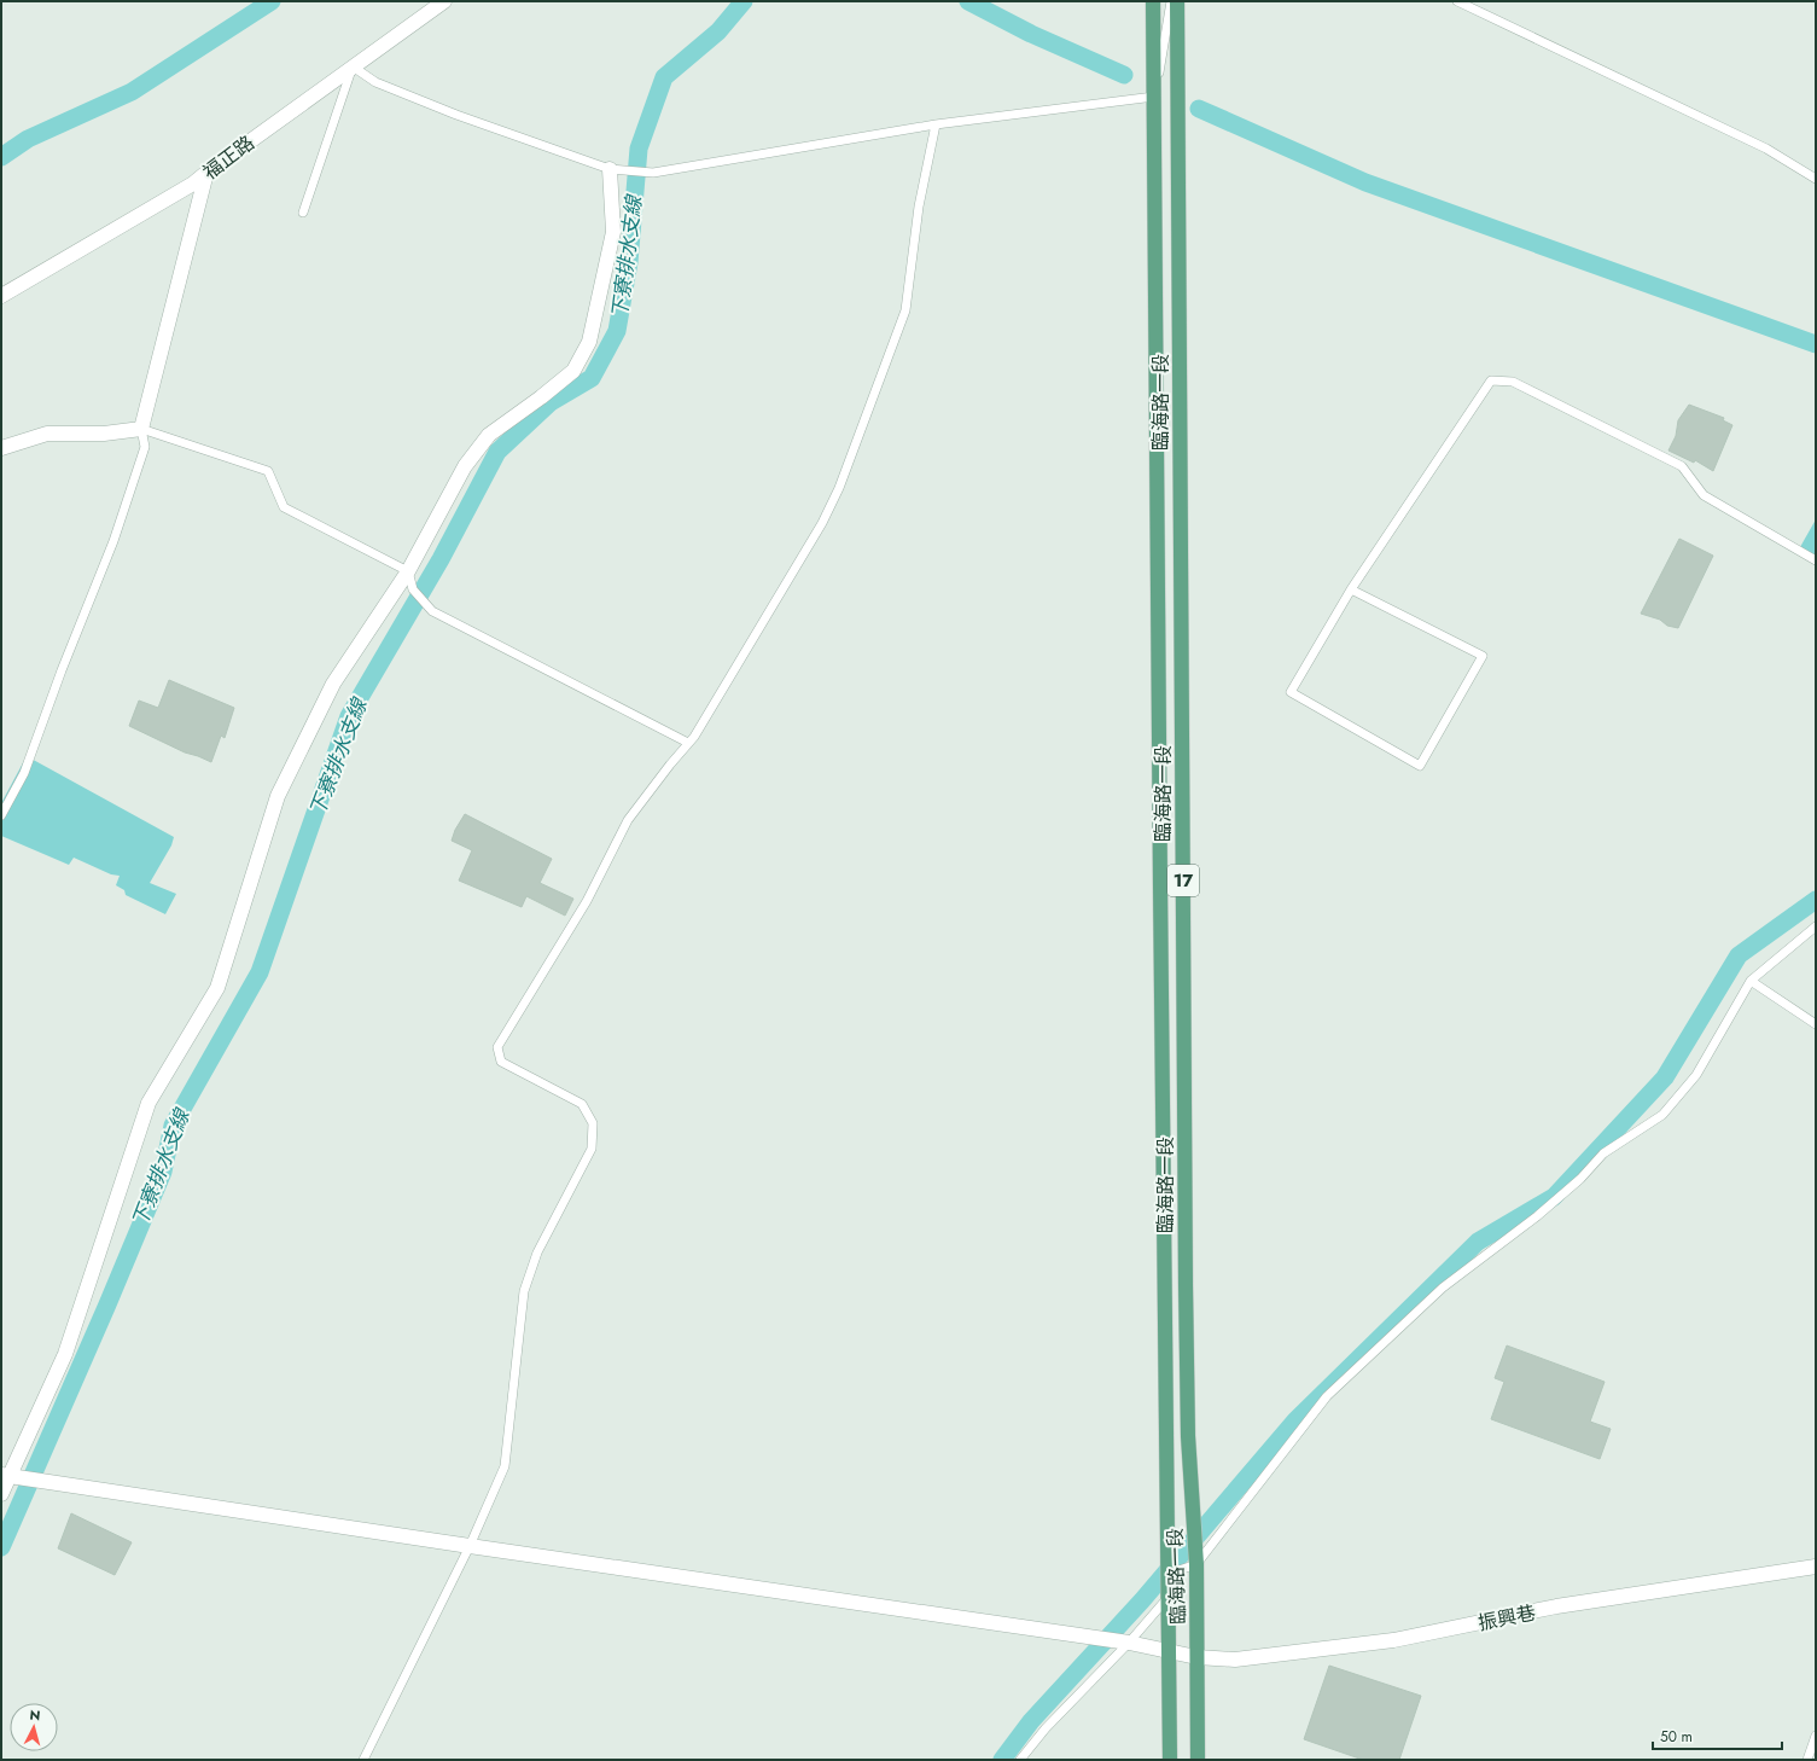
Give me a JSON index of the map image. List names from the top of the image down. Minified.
{"streets":{"main road":["臨海路一段","17"],"street":["福正路","振興巷"]},"crossings":[["臨海路一段","振興巷"]],"water":["下寮排水支線"],"scale_bar":"50 m","north":"top"}
